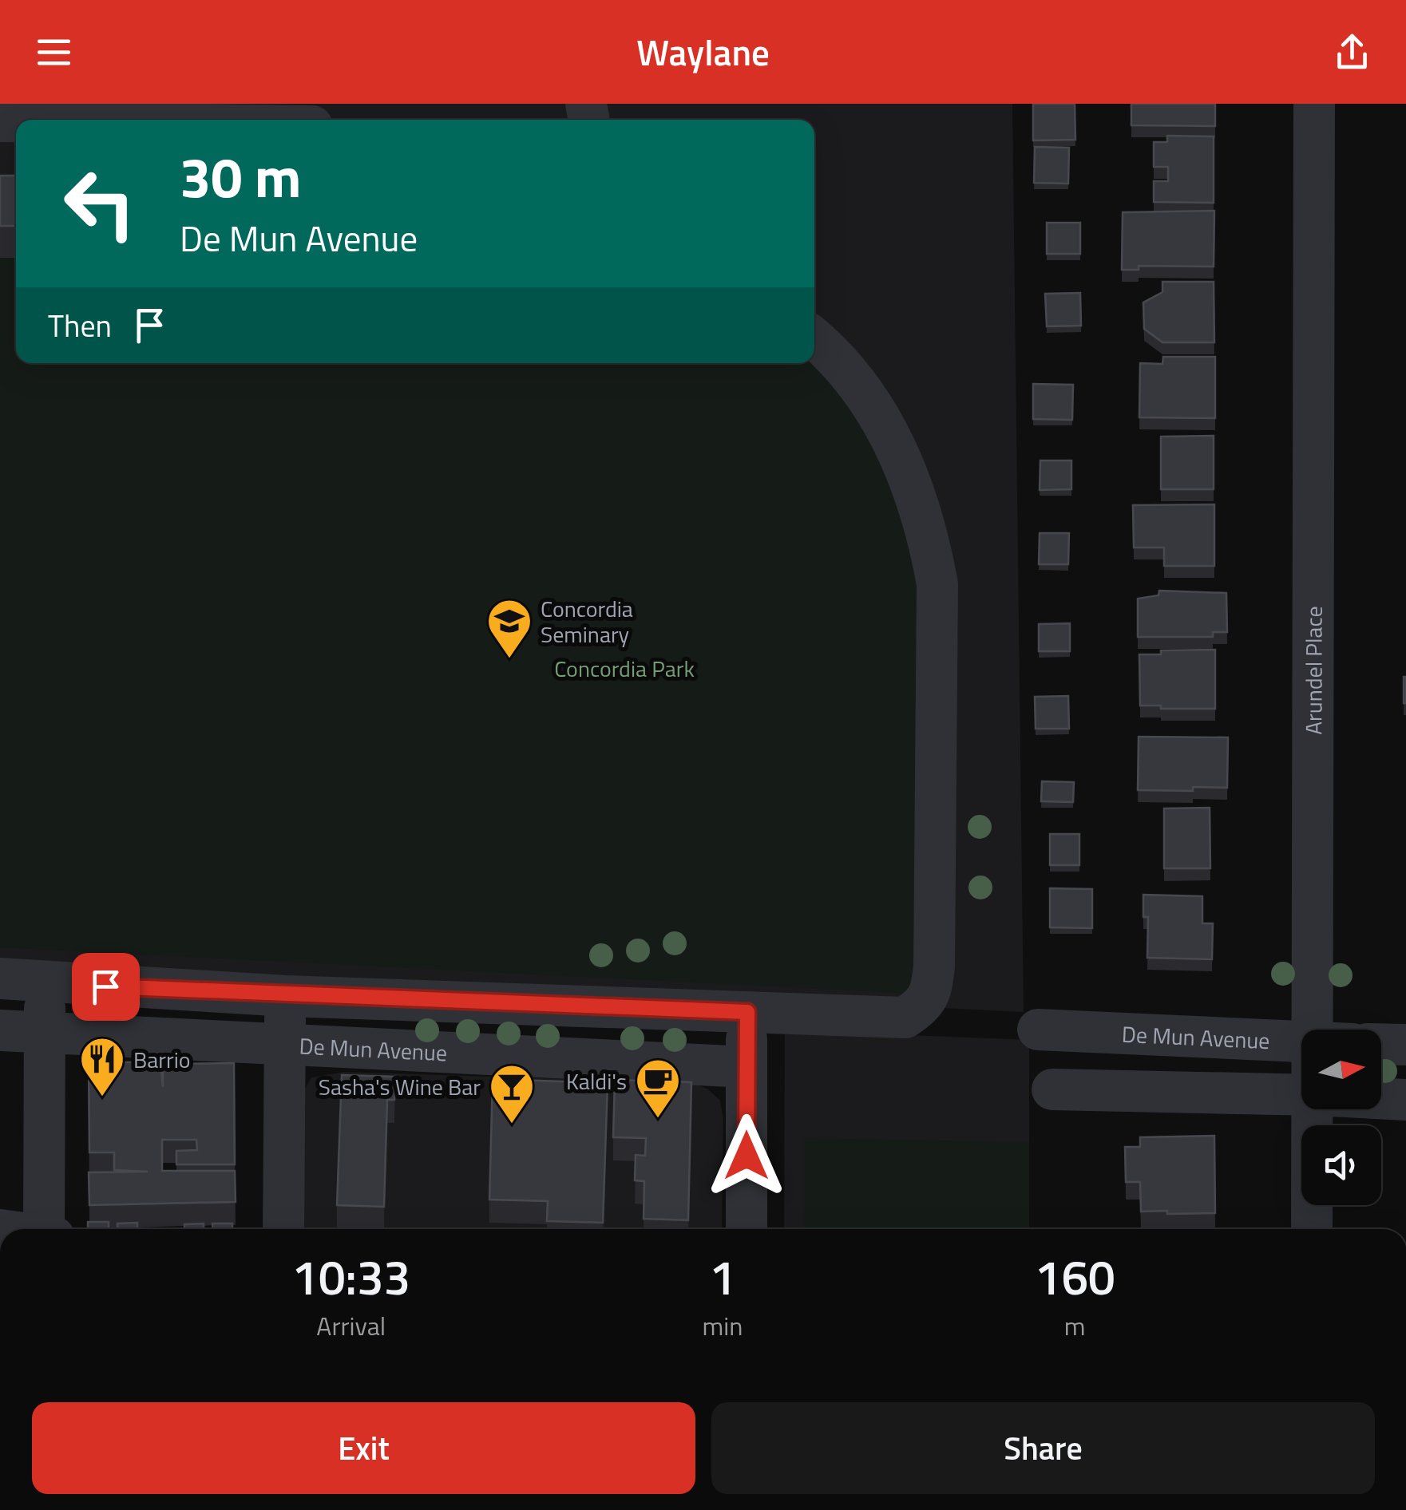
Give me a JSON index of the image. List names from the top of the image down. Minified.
{"streets":{"street":["Arundel Place","De Mun Avenue"]},"parks":["Concordia Park"],"places":{"school or university":["Concordia Seminary"],"restaurant":["Barrio"],"cafe":["Kaldi's"],"bar":["Sasha's Wine Bar"]},"north":"right","page":{"header":"Waylane","turn":["30 m","De Mun Avenue"],"then":"Then","eta":["10:33","Arrival","1","min","160","m"],"buttons":["Exit","Share"]}}
